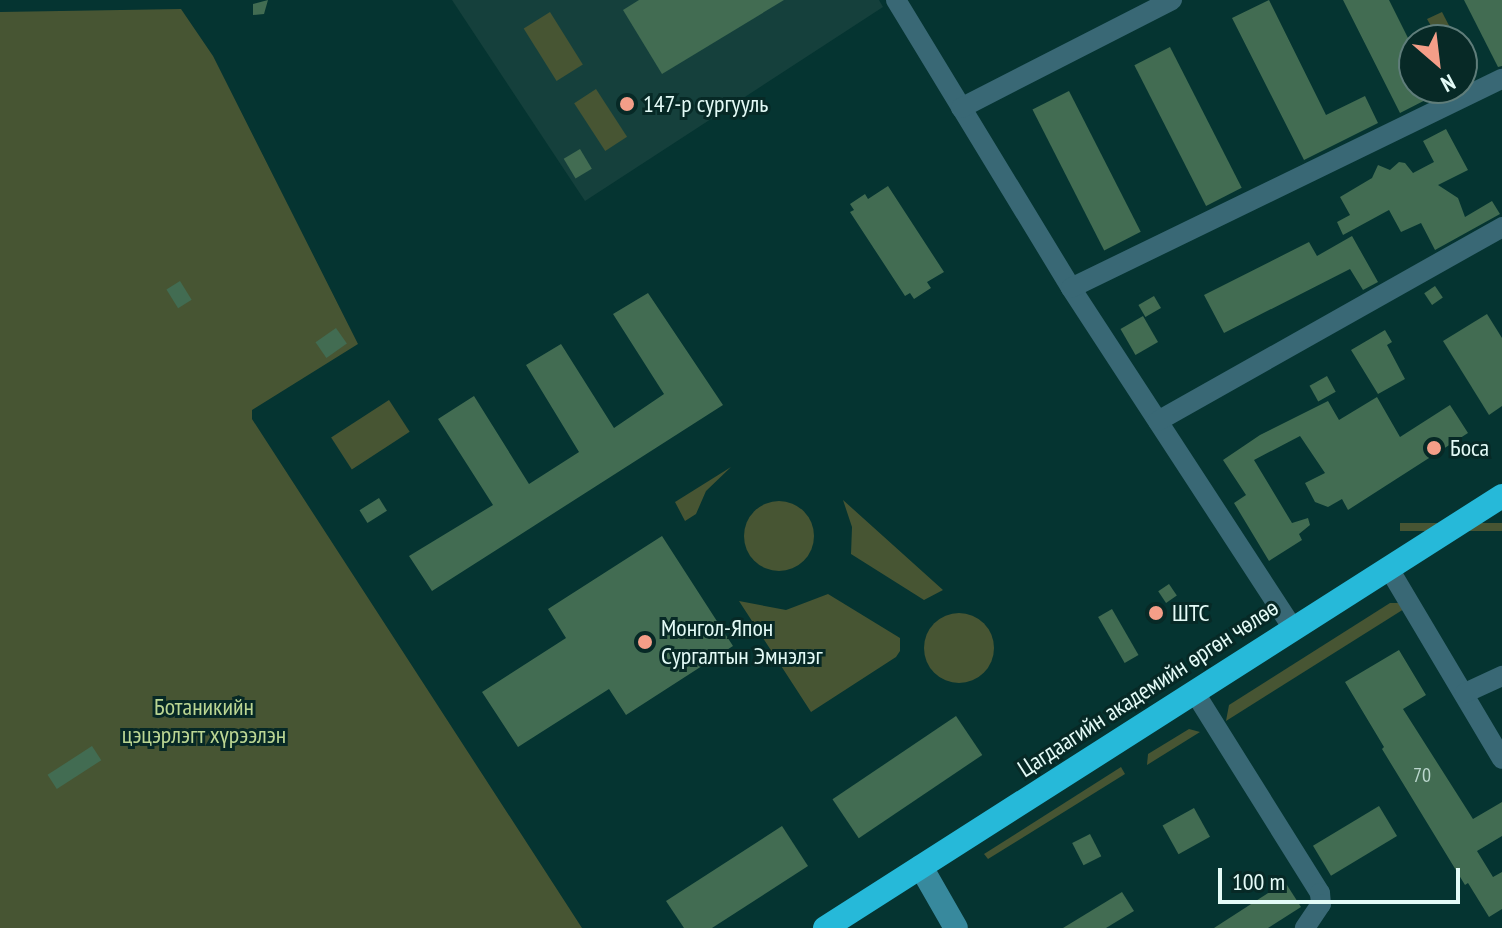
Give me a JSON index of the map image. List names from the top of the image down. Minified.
{"streets":{"highway":["Цагдаагийн академийн өргөн чөлөө"]},"parks":["Ботаникийн цэцэрлэгт хүрээлэн"],"places":["147-р сургууль","Боса","ШТС","Монгол-Япон Сургалтын Эмнэлэг"],"house_numbers":["70"],"scale_bar":"100 m","north":"bottom right"}
